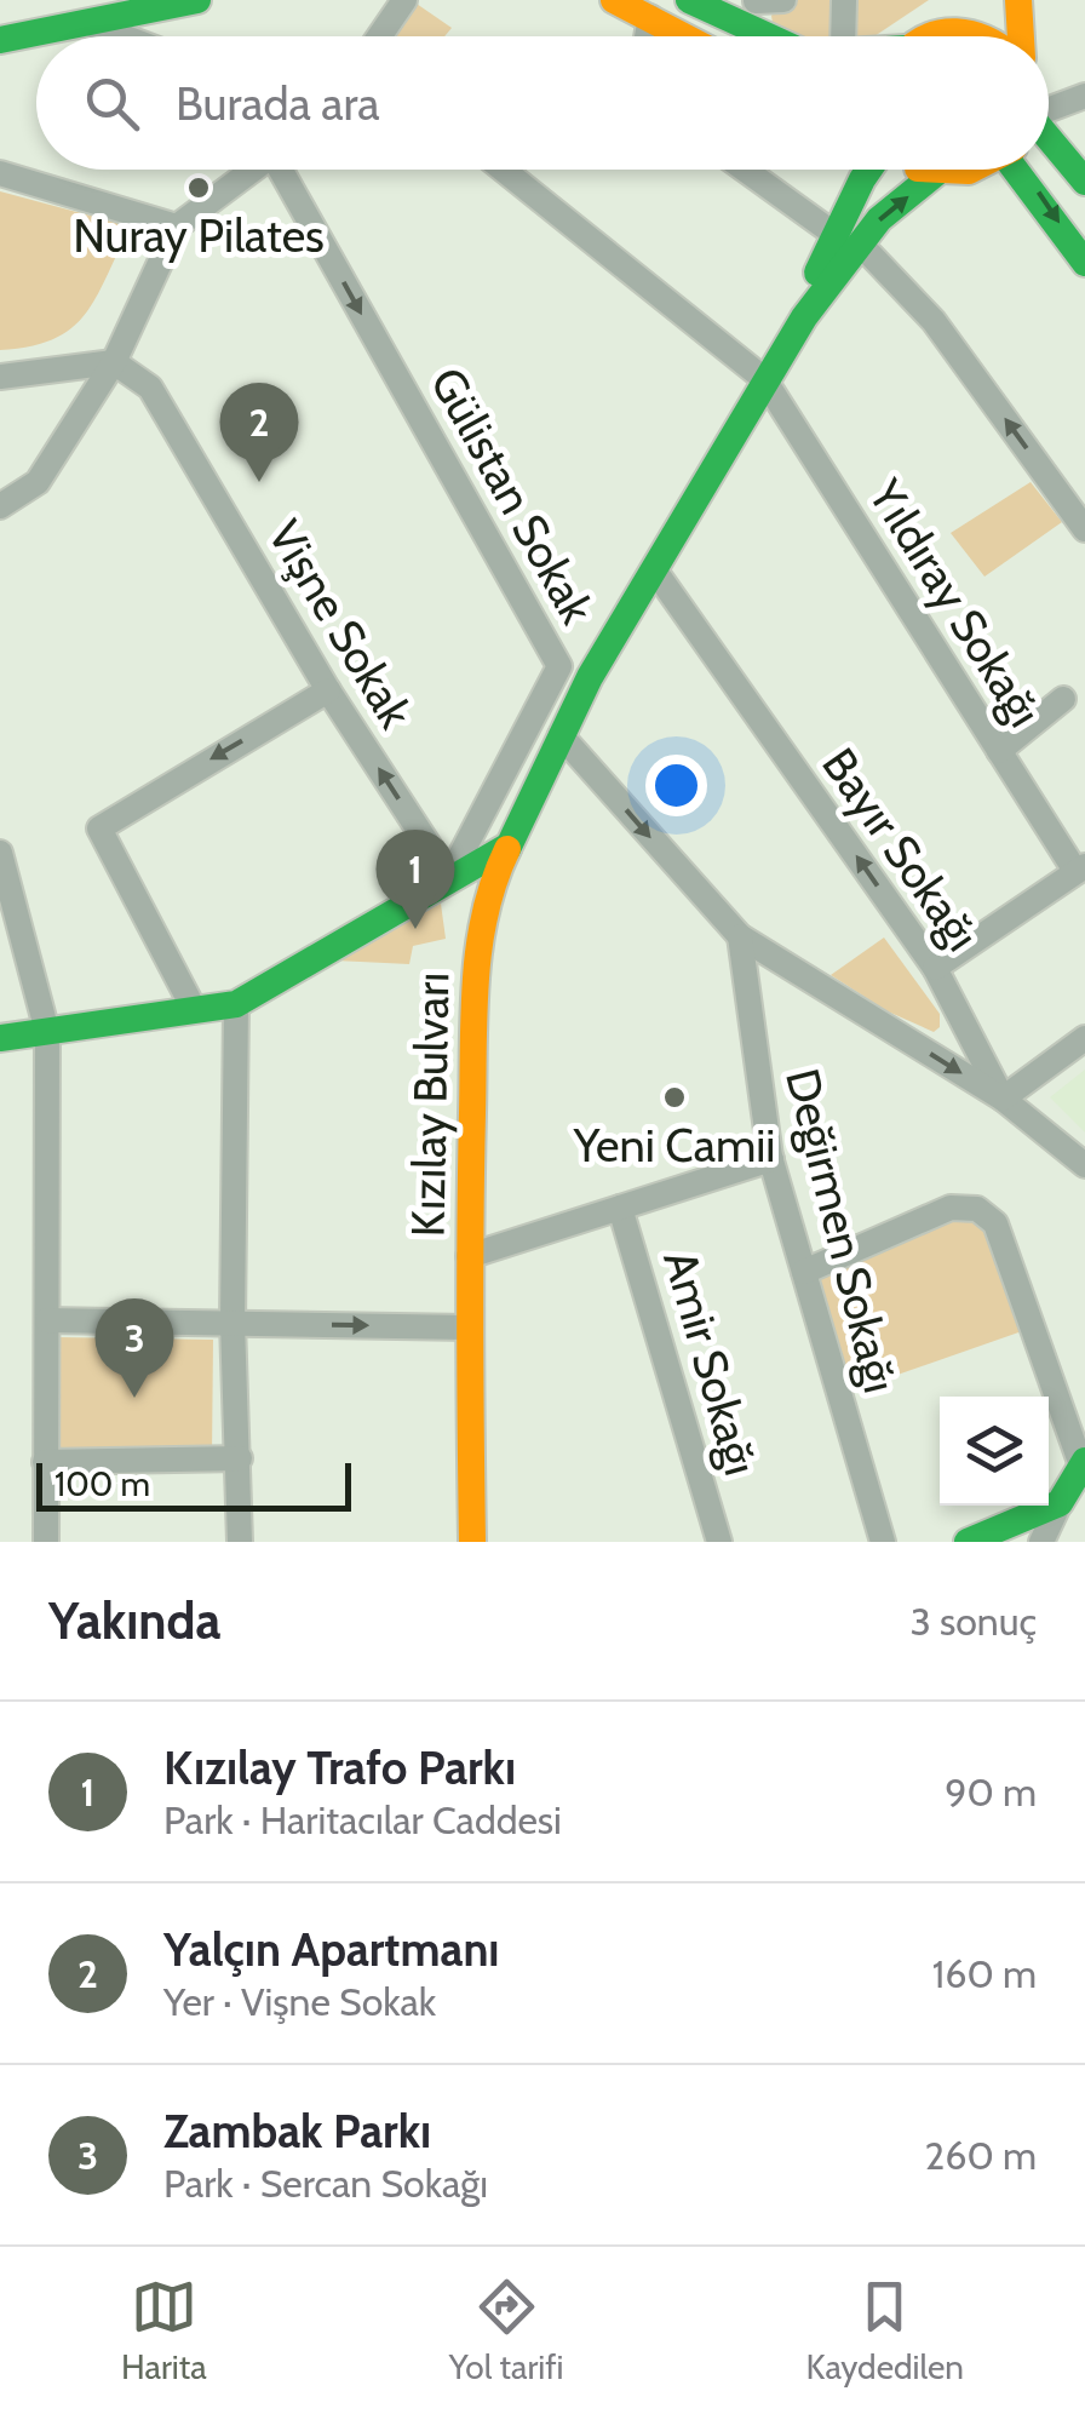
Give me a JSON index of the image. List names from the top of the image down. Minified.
{"streets":{"street":["Gülistan Sokak","Yıldıray Sokağı","Vişne Sokak","Bayır Sokağı","Kızılay Bulvarı","Değirmen Sokağı","Amir Sokağı"]},"crossings":[["Gülistan Sokak","Vişne Sokak"],["Yıldıray Sokağı","Kızılay Bulvarı"],["Bayır Sokağı","Kızılay Bulvarı"]],"one_way":["Gülistan Sokak","Vişne Sokak"],"places":["Nuray Pilates","Yeni Camii"],"scale_bar":"100 m","page":{"search":"Burada ara","pins":["2","1","3"],"scale":"100 m","heading":["Yakında","3 sonuç"],"list":[{"mark":"1","name":"Kızılay Trafo Parkı","note":"Park · Haritacılar Caddesi","value":"90 m"},{"mark":"2","name":"Yalçın Apartmanı","note":"Yer · Vişne Sokak","value":"160 m"},{"mark":"3","name":"Zambak Parkı","note":"Park · Sercan Sokağı","value":"260 m"}],"nav":["Harita","Yol tarifi","Kaydedilen"]}}
